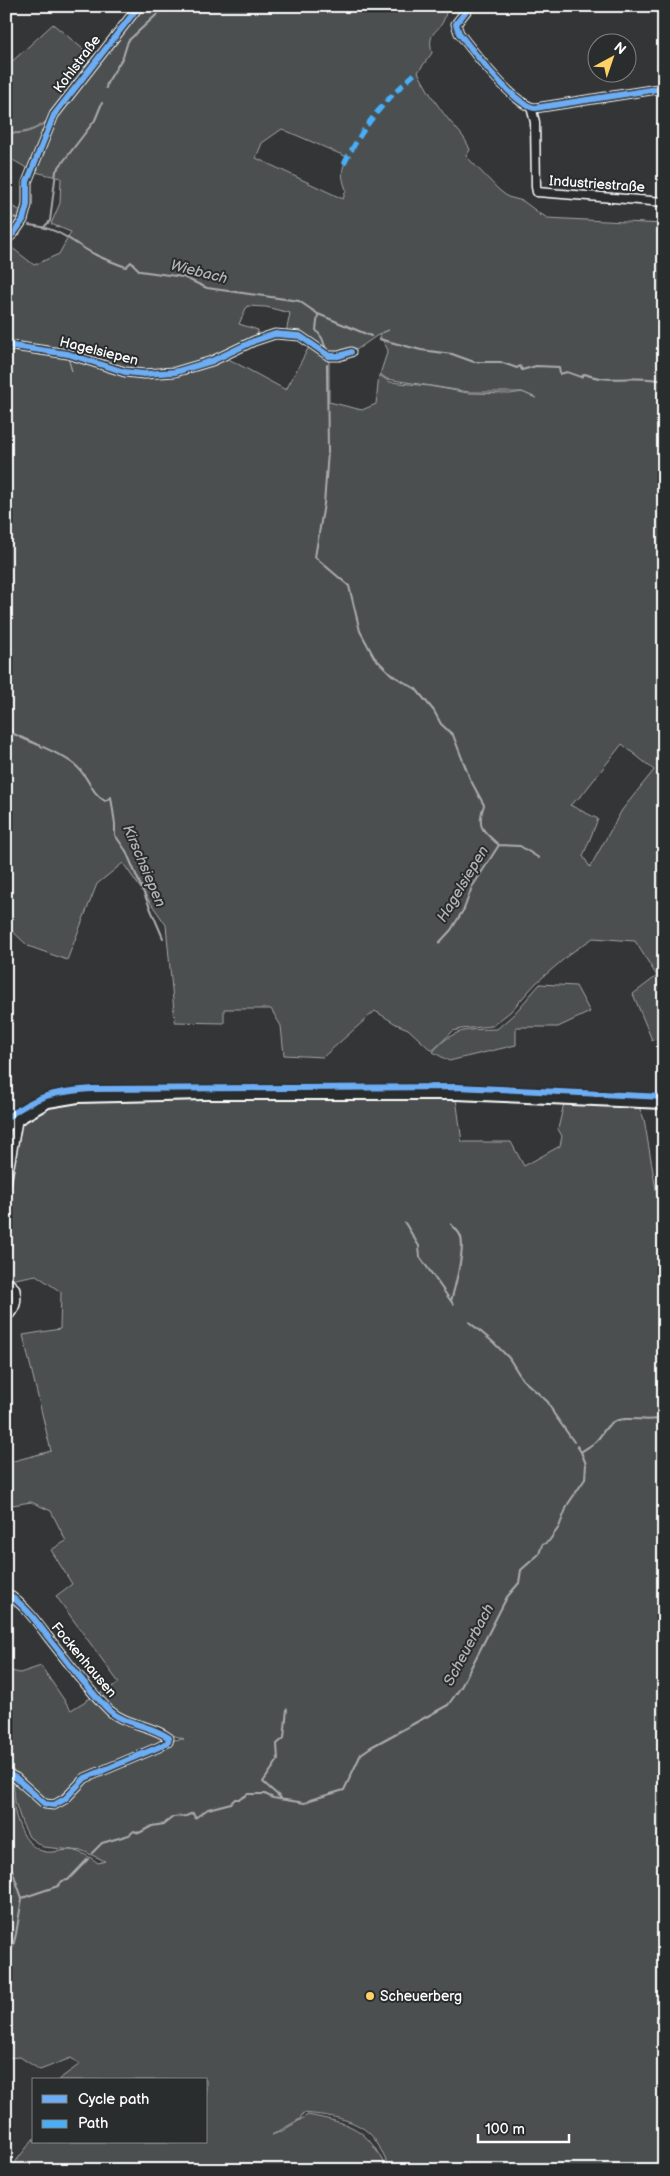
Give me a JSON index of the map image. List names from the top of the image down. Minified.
{"streets":{"street":["Kohlstraße","Industriestraße","Hagelsiepen","Fockenhausen"]},"water":["Wiebach","Kirschsiepen","Hagelsiepen","Scheuerbach"],"places":["Scheuerberg"],"legend":["Cycle path","Path"],"scale_bar":"100 m","north":"top right"}
